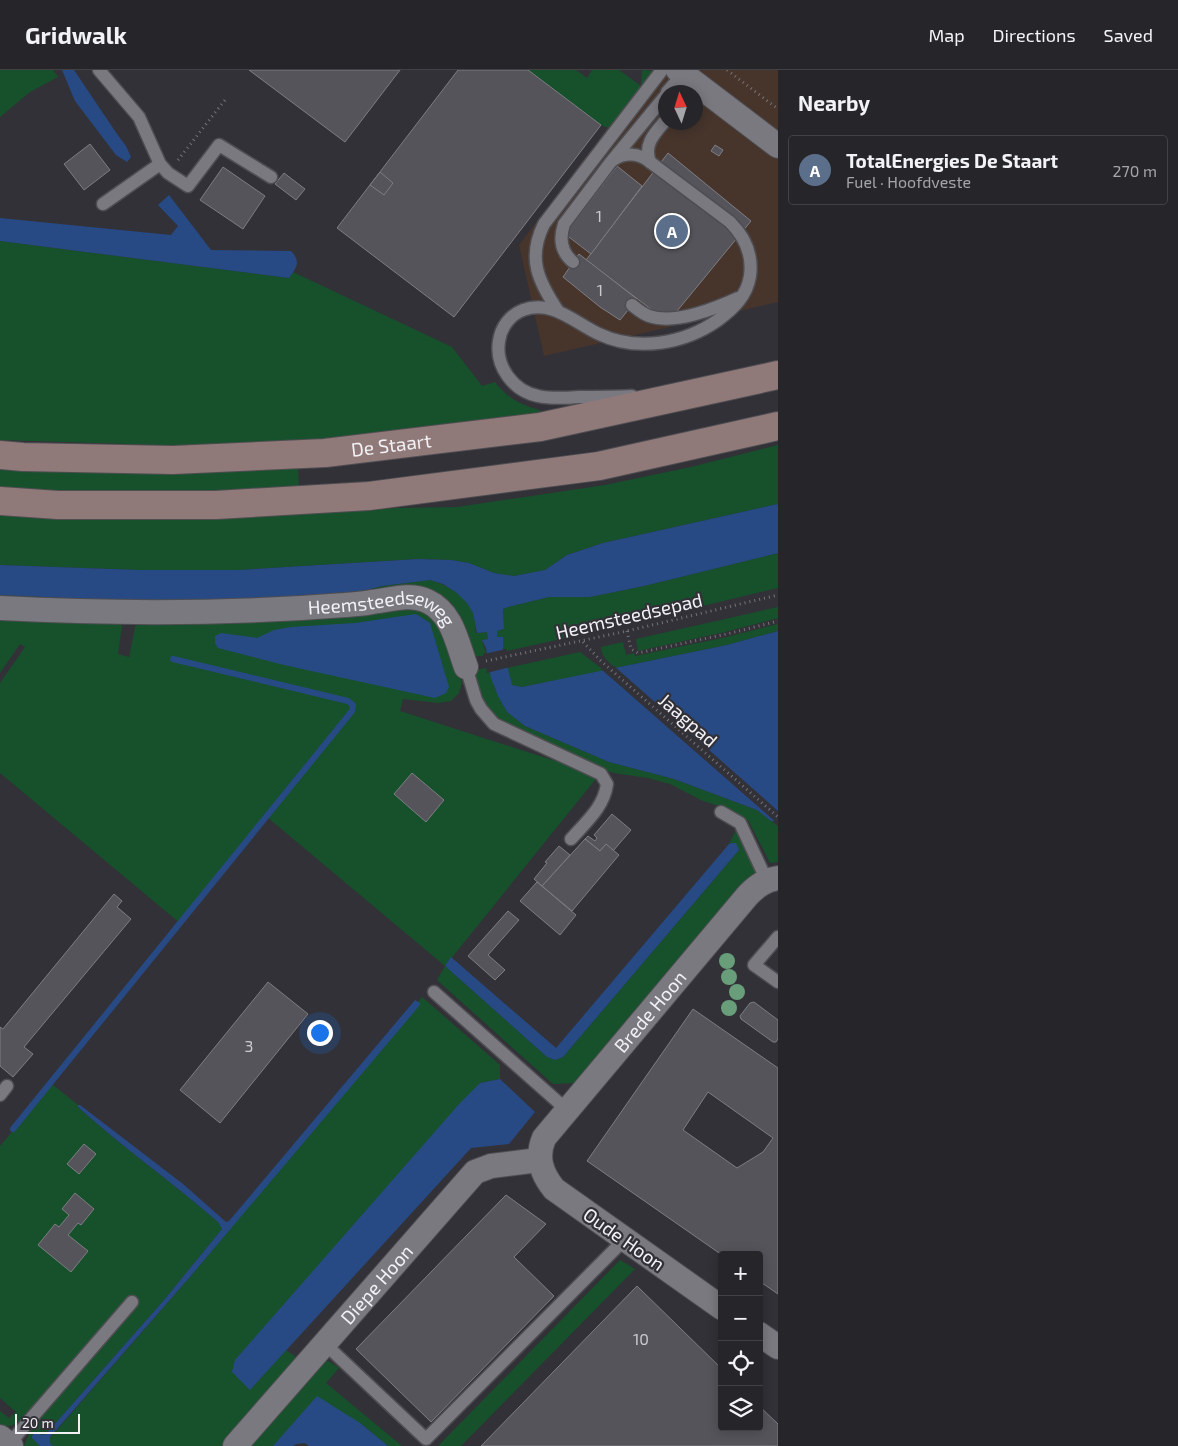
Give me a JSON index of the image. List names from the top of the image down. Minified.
{"streets":{"main road":["De Staart"],"street":["Heemsteedseweg","Brede Hoon","Oude Hoon","Diepe Hoon"],"path":["Heemsteedsepad","Jaagpad"]},"crossings":[["Heemsteedsepad","Heemsteedseweg"],["Heemsteedsepad","Jaagpad"],["Brede Hoon","Oude Hoon"],["Brede Hoon","Diepe Hoon"],["Oude Hoon","Diepe Hoon"]],"house_numbers":["1","1","3","10"],"scale_bar":"20 m","north":"top","page":{"header":"Gridwalk","nav":["Map","Directions","Saved"],"heading":"Nearby","list":[{"mark":"A","name":"TotalEnergies De Staart","note":"Fuel · Hoofdveste","value":"270 m"}],"pins":"A","map_buttons":["+","−"],"scale":"20 m"}}
